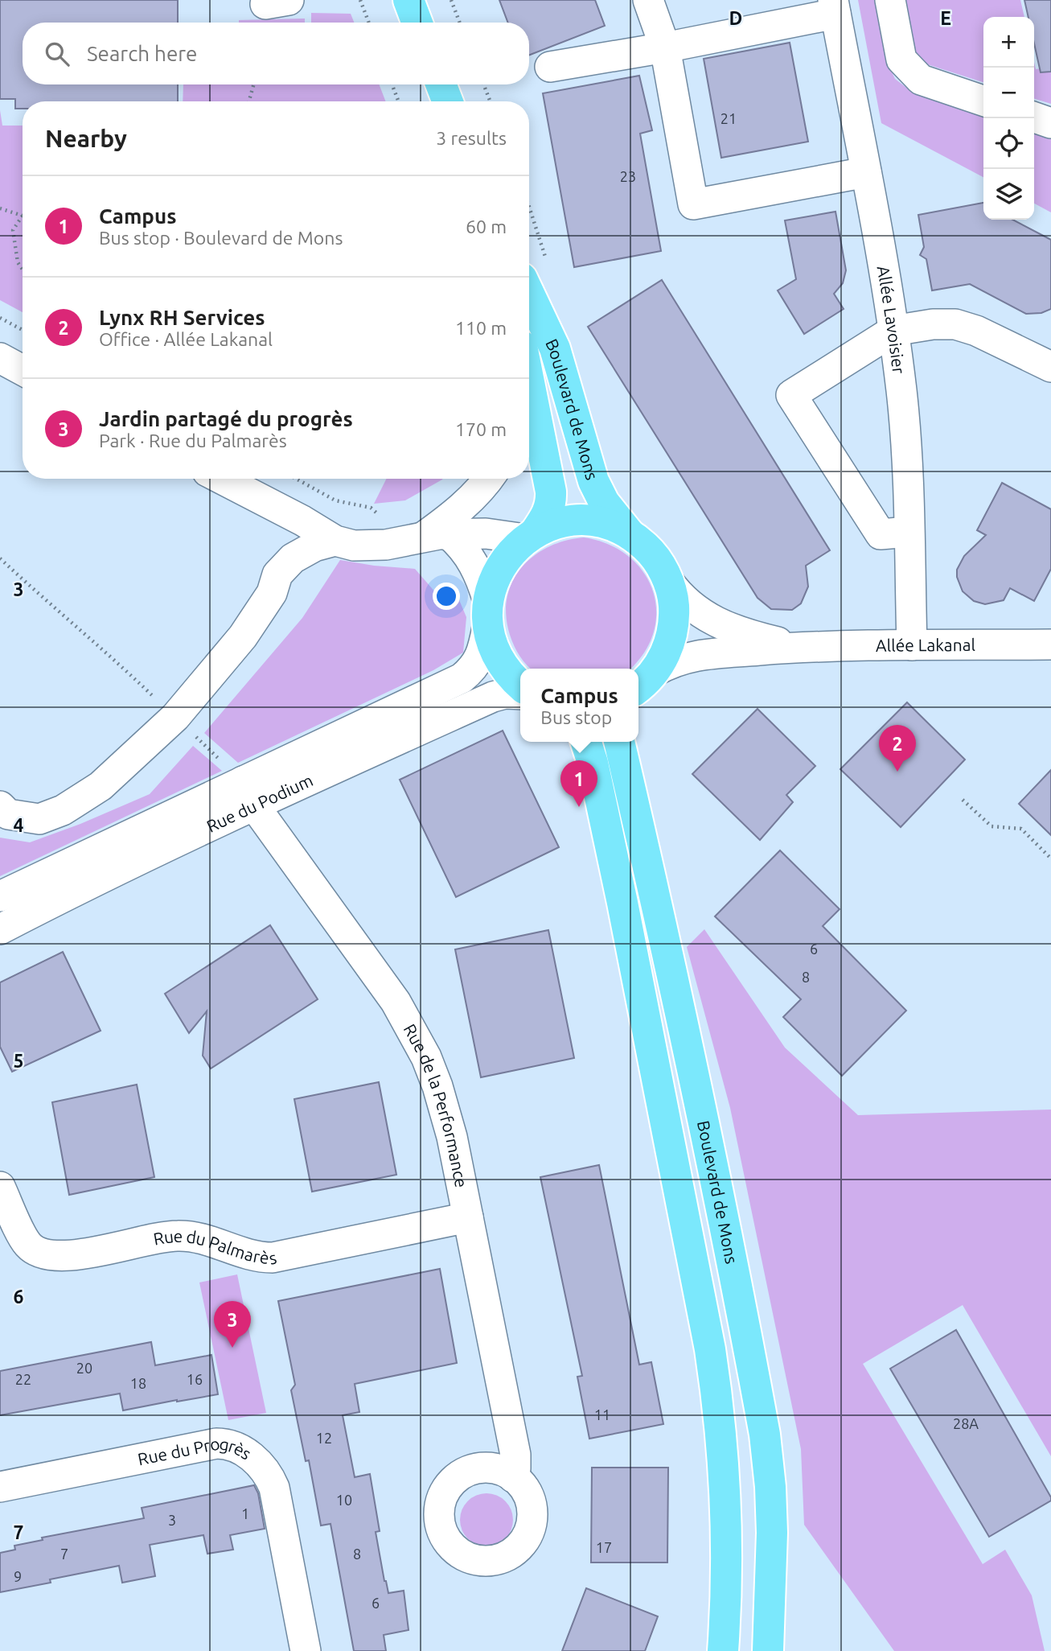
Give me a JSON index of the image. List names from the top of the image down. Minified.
{"streets":{"main road":["Boulevard de Mons"],"street":["Allée Lavoisier","Allée Lakanal","Rue du Podium","Rue de la Performance","Rue du Palmarès","Rue du Progrès"]},"crossings":[["Allée Lavoisier","Allée Lakanal"],["Rue du Podium","Rue de la Performance"],["Rue de la Performance","Rue du Palmarès"]],"house_numbers":["21","23","6","8","20","22","16","18","11","28A","12","10","1","3","17","7","8","9","6"],"page":{"map_buttons":["+","−"],"search":"Search here","heading":["Nearby","3 results"],"list":[{"mark":"1","name":"Campus","note":"Bus stop · Boulevard de Mons","value":"60 m"},{"mark":"2","name":"Lynx RH Services","note":"Office · Allée Lakanal","value":"110 m"},{"mark":"3","name":"Jardin partagé du progrès","note":"Park · Rue du Palmarès","value":"170 m"}],"popup":["Campus","Bus stop"],"pins":["2","1","3"]},"grid":{"columns":["D","E"],"rows":["3","4","5","6","7"]}}
